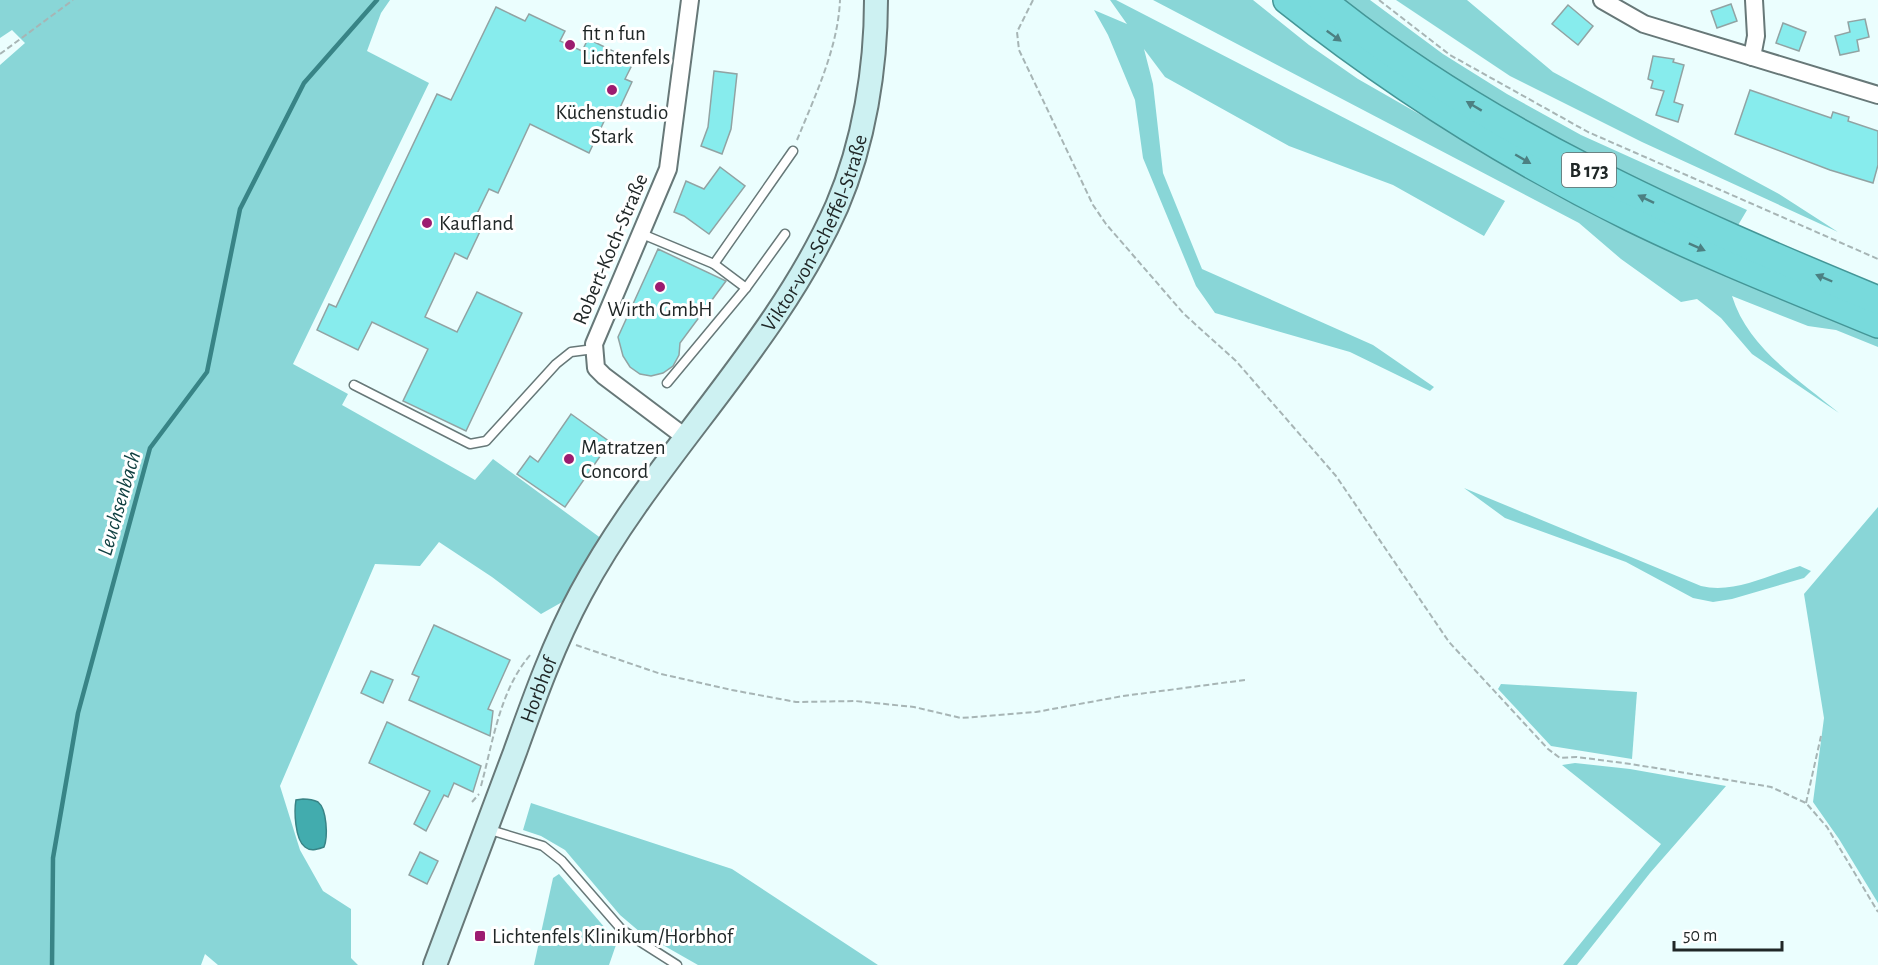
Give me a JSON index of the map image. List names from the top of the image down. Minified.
{"streets":{"highway":["B 173"],"main road":["Viktor-von-Scheffel-Straße","Horbhof"],"street":["Robert-Koch-Straße"]},"crossings":[["Viktor-von-Scheffel-Straße","Robert-Koch-Straße"],["Viktor-von-Scheffel-Straße","Horbhof"],["Robert-Koch-Straße","Horbhof"]],"water":["Leuchsenbach"],"places":{"other":["fit n fun Lichtenfels","Küchenstudio Stark","Kaufland","Wirth GmbH","Matratzen Concord"],"transit":["Lichtenfels Klinikum/Horbhof"]},"scale_bar":"50 m"}
